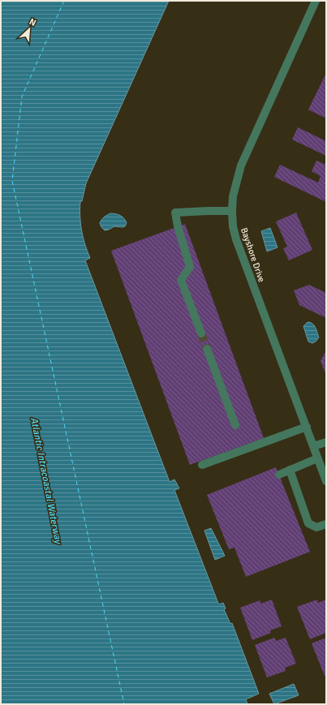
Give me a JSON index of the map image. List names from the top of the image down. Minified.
{"streets":{"street":["Bayshore Drive"]},"water":["Atlantic Intracoastal Waterway"],"north":"top right"}
